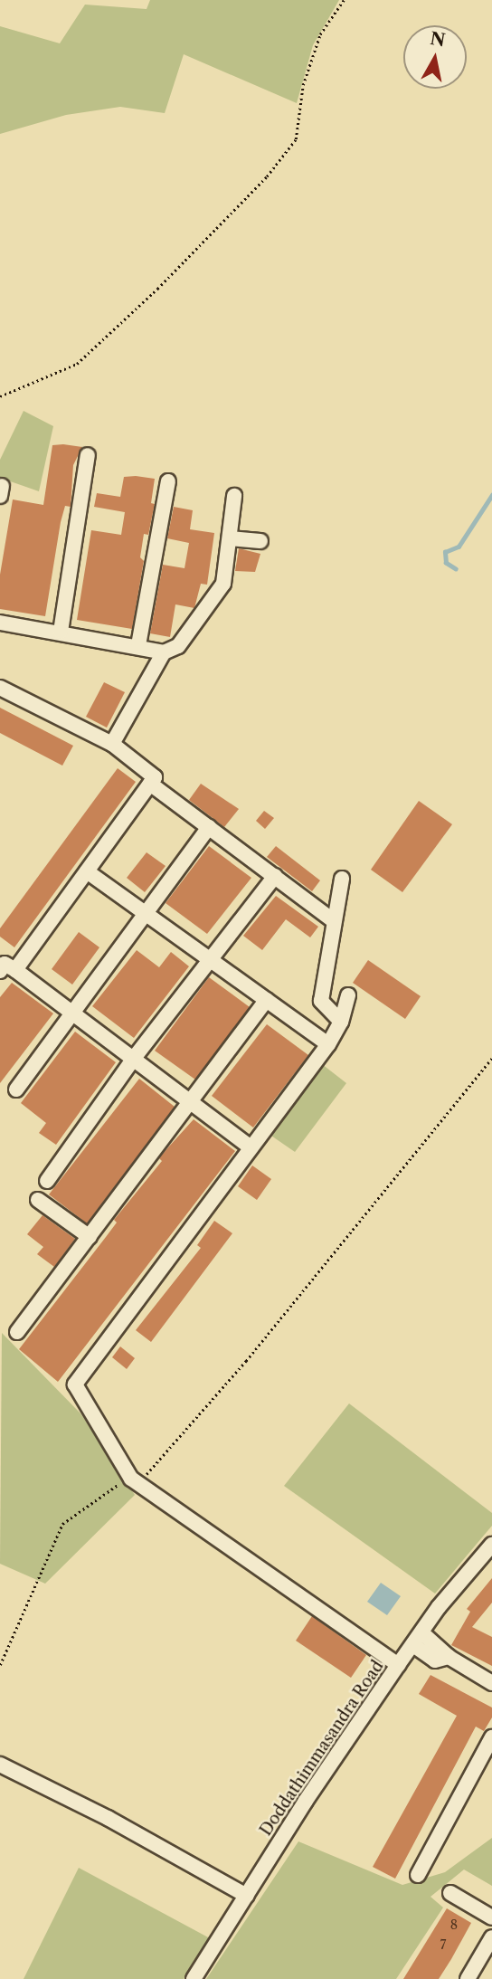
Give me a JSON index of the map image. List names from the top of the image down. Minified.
{"streets":{"street":["Doddathimmasandra Road"]},"house_numbers":["8","7"],"north":"top"}
